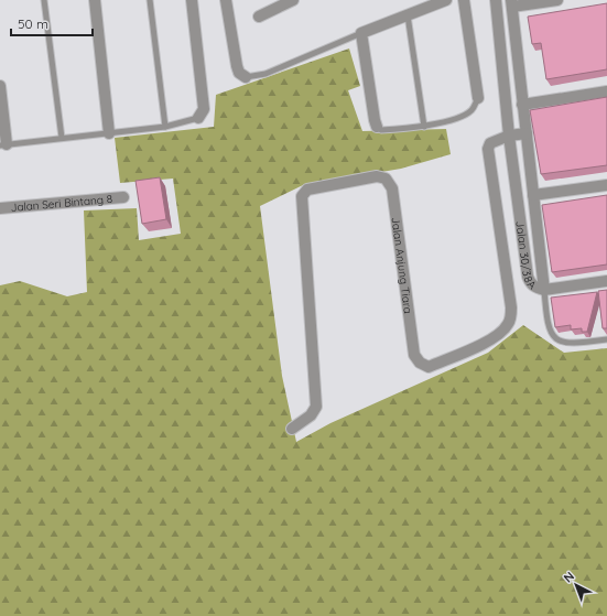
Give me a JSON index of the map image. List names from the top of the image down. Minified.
{"streets":{"street":["Jalan Seri Bintang 8","Jalan 30/38A","Jalan Anjung Tiara"]},"crossings":[["Jalan 30/38A","Jalan Anjung Tiara"]],"scale_bar":"50 m","north":"top left"}
